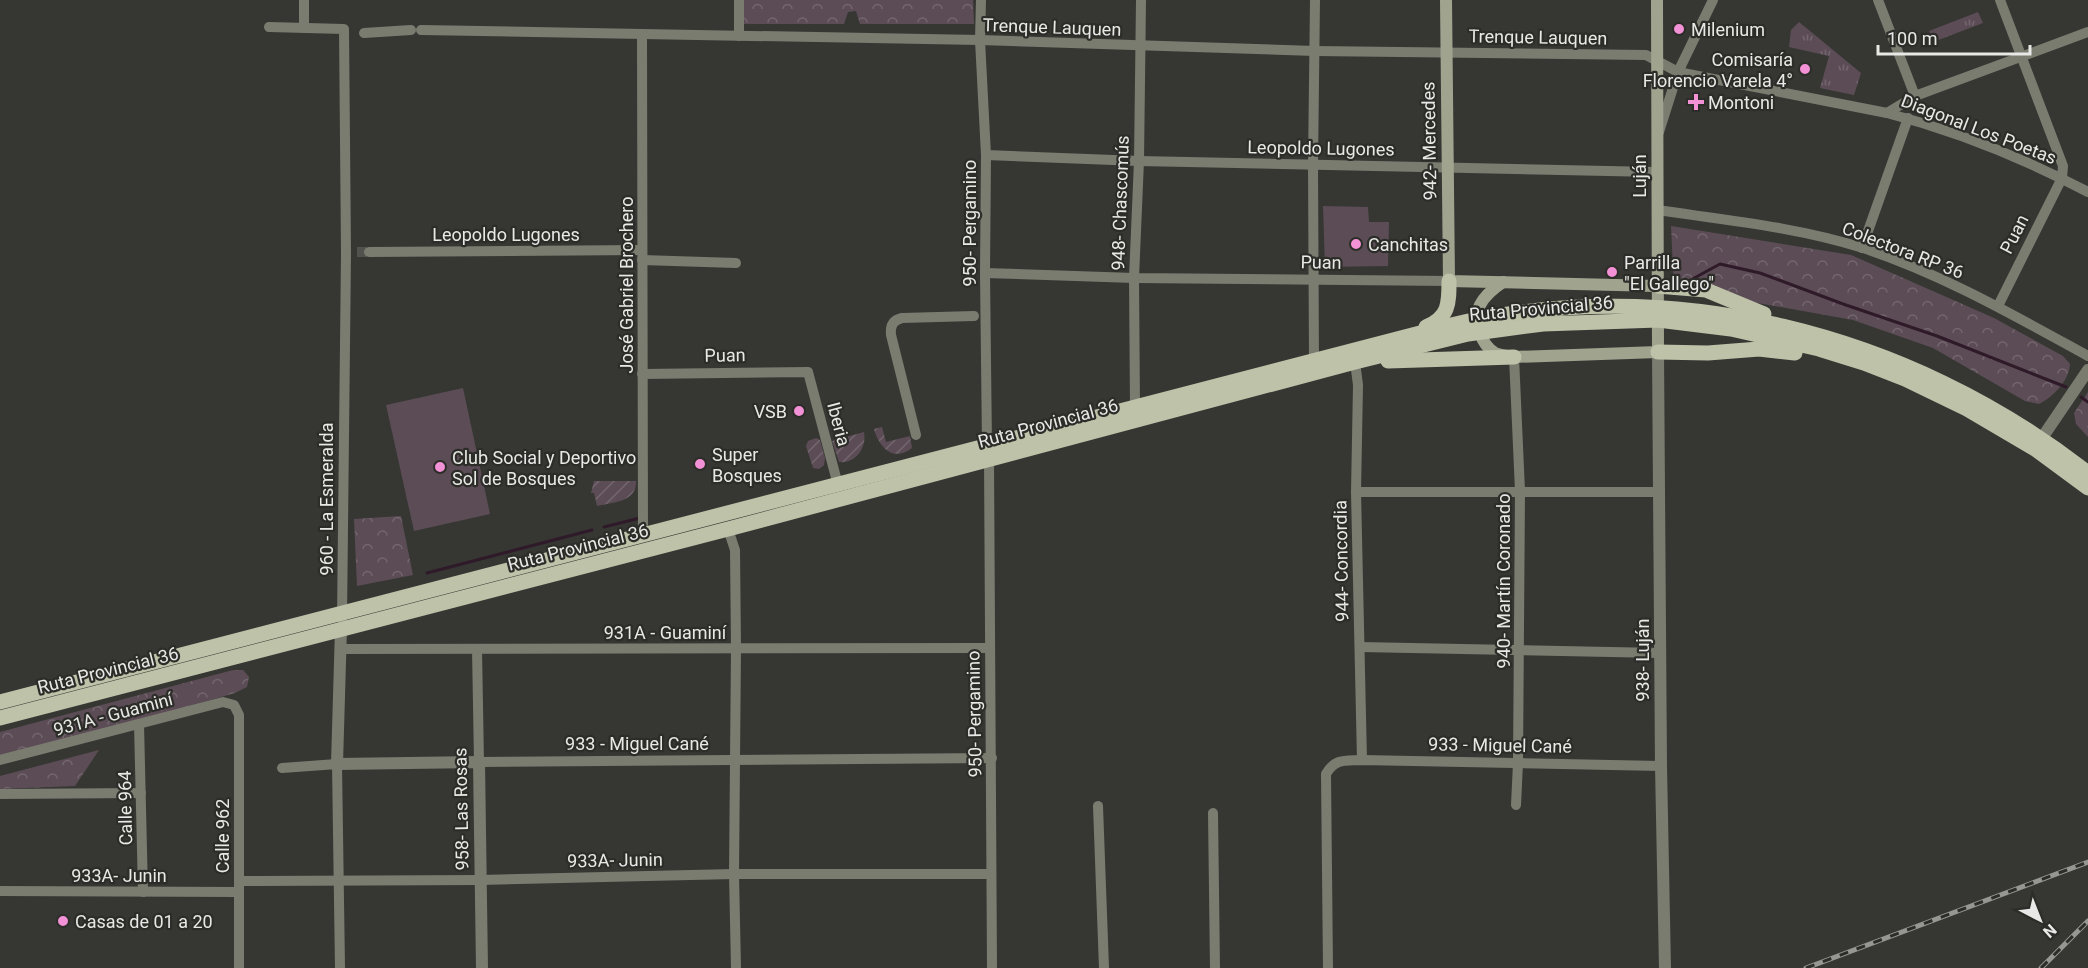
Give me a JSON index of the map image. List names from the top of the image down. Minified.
{"streets":{"main road":["942- Mercedes","Luján","Puan","Ruta Provincial 36"],"street":["Trenque Lauquen","Diagonal Los Poetas","Leopoldo Lugones","948- Chascomús","950- Pergamino","Colectora RP 36","José Gabriel Brochero","Iberia","960 - La Esmeralda","944- Concordia","940- Martín Coronado","931A - Guaminí","938- Luján","933 - Miguel Cané","Calle 964","958- Las Rosas","Calle 962","933A- Junin"]},"crossings":[["Trenque Lauquen","Diagonal Los Poetas"],["Trenque Lauquen","942- Mercedes"],["Trenque Lauquen","Luján"],["Trenque Lauquen","948- Chascomús"],["Trenque Lauquen","950- Pergamino"],["Trenque Lauquen","José Gabriel Brochero"],["Trenque Lauquen","960 - La Esmeralda"],["Diagonal Los Poetas","Puan"],["942- Mercedes","Leopoldo Lugones"],["942- Mercedes","Puan"],["Leopoldo Lugones","Luján"],["Leopoldo Lugones","948- Chascomús"],["Leopoldo Lugones","950- Pergamino"],["Leopoldo Lugones","José Gabriel Brochero"],["Luján","Puan"],["Luján","Colectora RP 36"],["Luján","Ruta Provincial 36"],["Luján","938- Luján"],["948- Chascomús","Puan"],["948- Chascomús","Ruta Provincial 36"],["950- Pergamino","Puan"],["950- Pergamino","Ruta Provincial 36"],["950- Pergamino","931A - Guaminí"],["950- Pergamino","933 - Miguel Cané"],["950- Pergamino","933A- Junin"],["Puan","Colectora RP 36"],["Puan","José Gabriel Brochero"],["Puan","Iberia"],["José Gabriel Brochero","Ruta Provincial 36"],["Ruta Provincial 36","Iberia"],["Ruta Provincial 36","960 - La Esmeralda"],["Ruta Provincial 36","944- Concordia"],["960 - La Esmeralda","931A - Guaminí"],["960 - La Esmeralda","933 - Miguel Cané"],["960 - La Esmeralda","933A- Junin"],["944- Concordia","933 - Miguel Cané"],["940- Martín Coronado","933 - Miguel Cané"],["931A - Guaminí","Calle 964"],["931A - Guaminí","958- Las Rosas"],["931A - Guaminí","Calle 962"],["938- Luján","933 - Miguel Cané"],["933 - Miguel Cané","958- Las Rosas"],["Calle 964","933A- Junin"],["958- Las Rosas","933A- Junin"],["Calle 962","933A- Junin"]],"places":{"other":["Milenium","Comisaría Florencio Varela 4°","Canchitas","Parrilla \"El Gallego\"","VSB","Super Bosques","Club Social y Deportivo Sol de Bosques","Casas de 01 a 20"],"health":["Montoni"]},"scale_bar":"100 m","north":"bottom right"}
